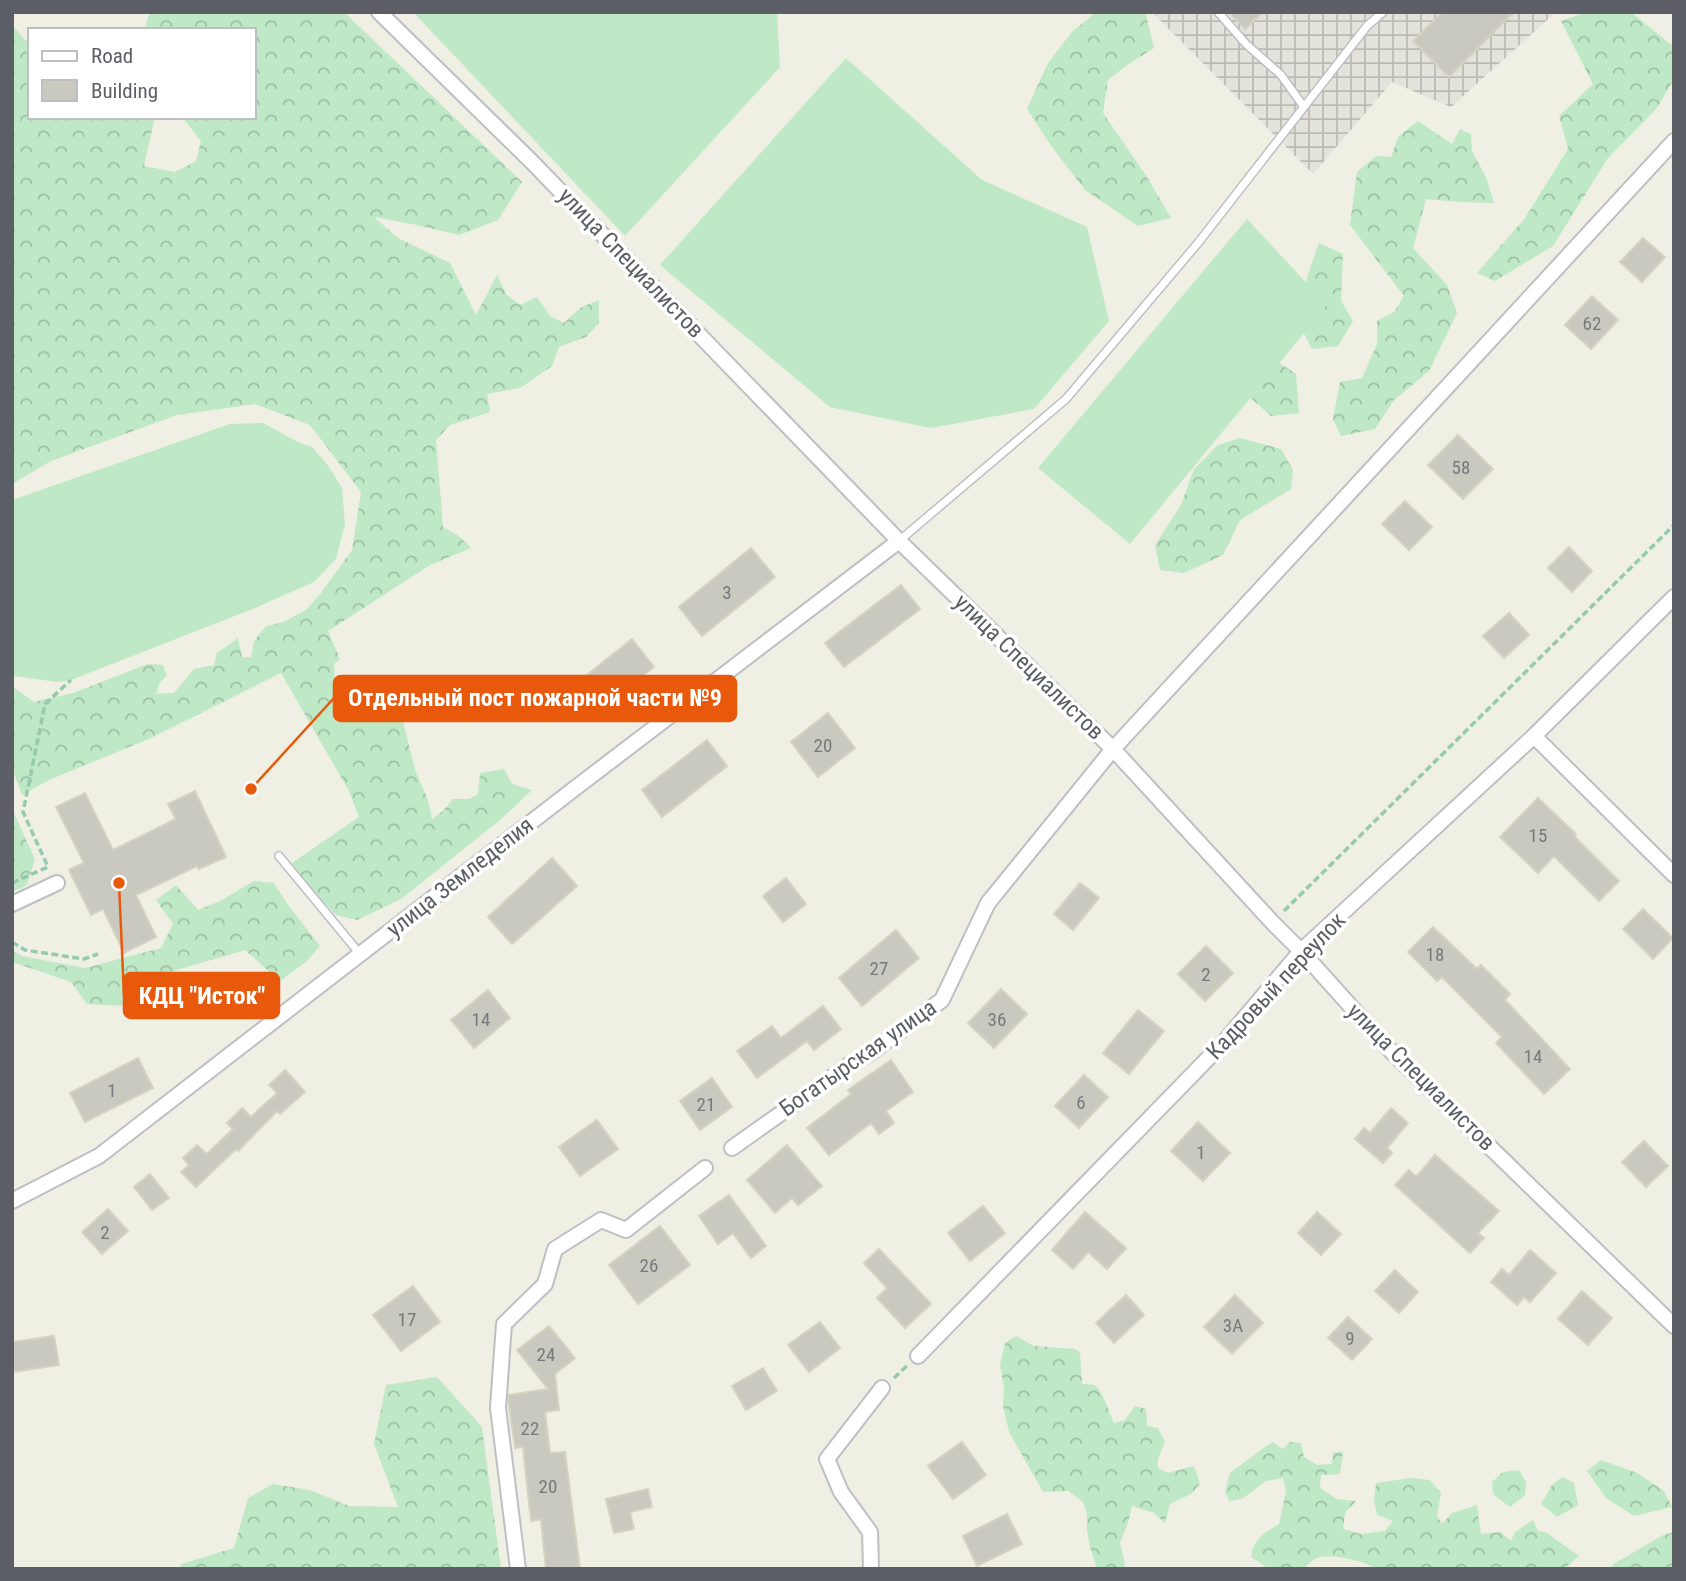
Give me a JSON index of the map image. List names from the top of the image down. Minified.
{"streets":{"street":["улица Специалистов","улица Земледелия","Кадровый переулок","Богатырская улица"]},"crossings":[["улица Специалистов","улица Земледелия"],["улица Специалистов","Кадровый переулок"],["улица Специалистов","Богатырская улица"]],"places":["Отдельный пост пожарной части №9","КДЦ \"Исток\""],"house_numbers":["62","58","3","20","15","18","27","2","14","36","14","1","6","21","1","2","26","17","3А","9","24","22","20"],"legend":["Road","Building"]}
